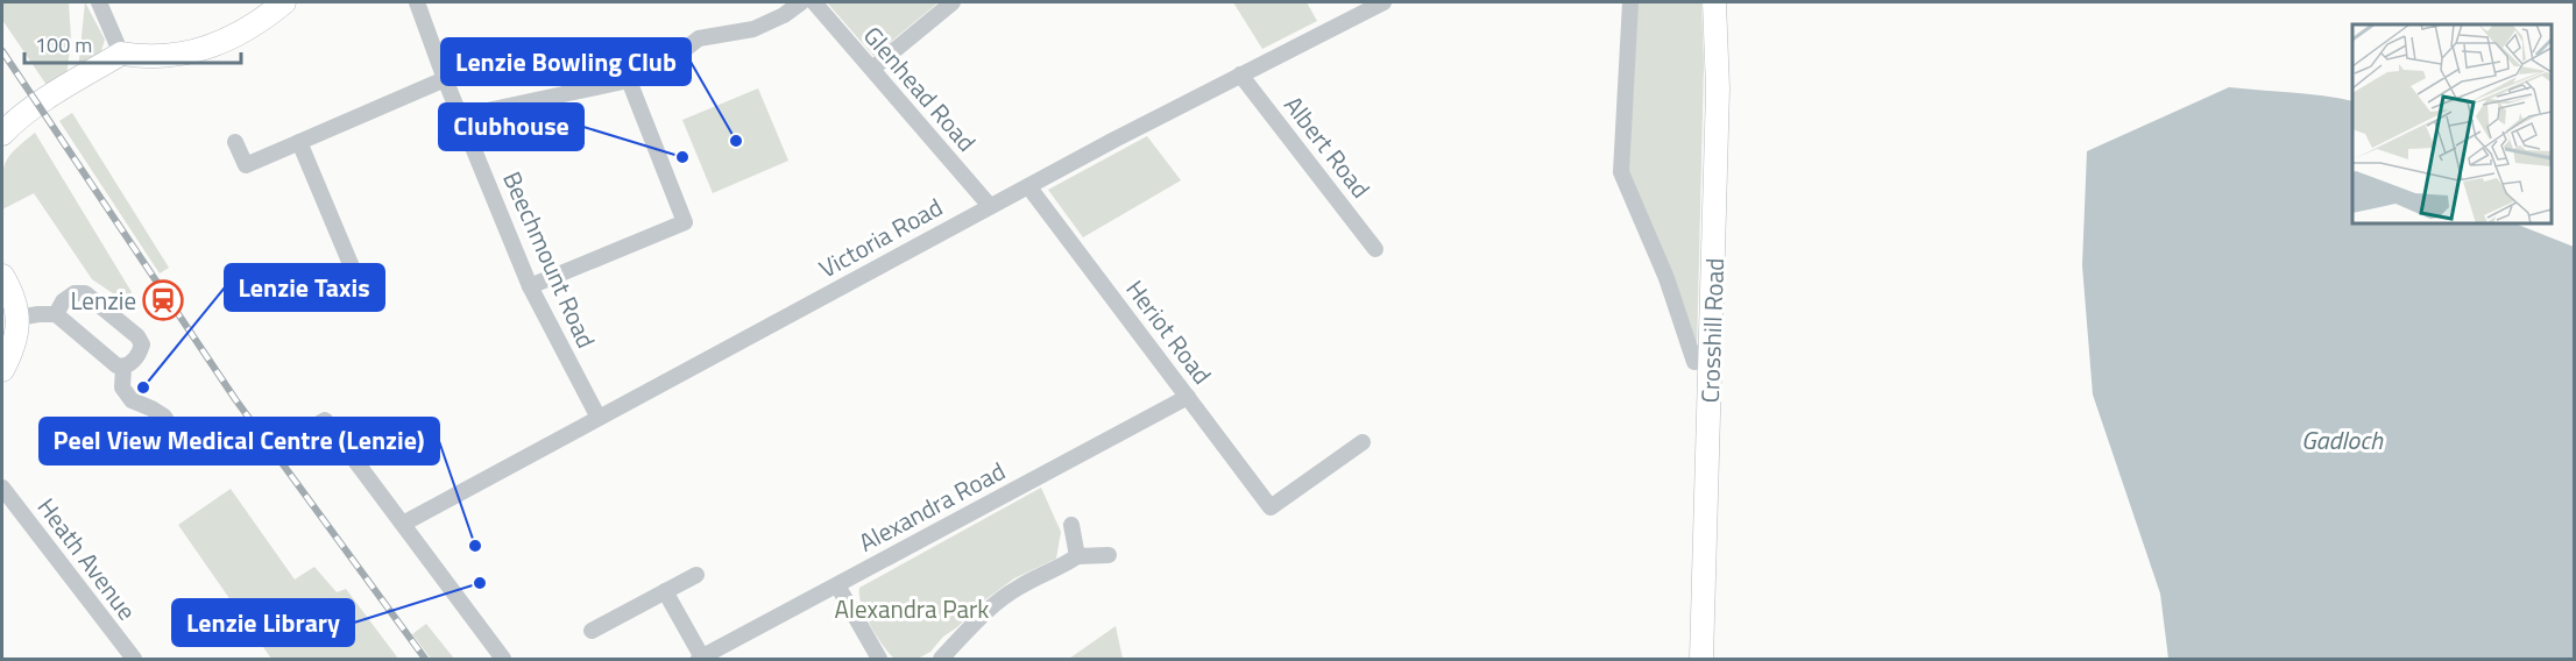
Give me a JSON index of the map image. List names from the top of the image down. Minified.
{"streets":{"main road":["Crosshill Road"],"street":["Glenhead Road","Albert Road","Victoria Road","Beechmount Road","Heriot Road","Alexandra Road","Heath Avenue"]},"crossings":[["Glenhead Road","Victoria Road"],["Albert Road","Victoria Road"],["Victoria Road","Beechmount Road"],["Victoria Road","Heriot Road"],["Heriot Road","Alexandra Road"]],"water":["Gadloch"],"parks":["Alexandra Park"],"places":{"other":["Lenzie Bowling Club","Clubhouse","Lenzie Taxis","Peel View Medical Centre (Lenzie)","Lenzie Library"],"station":["Lenzie"]},"scale_bar":"100 m"}
